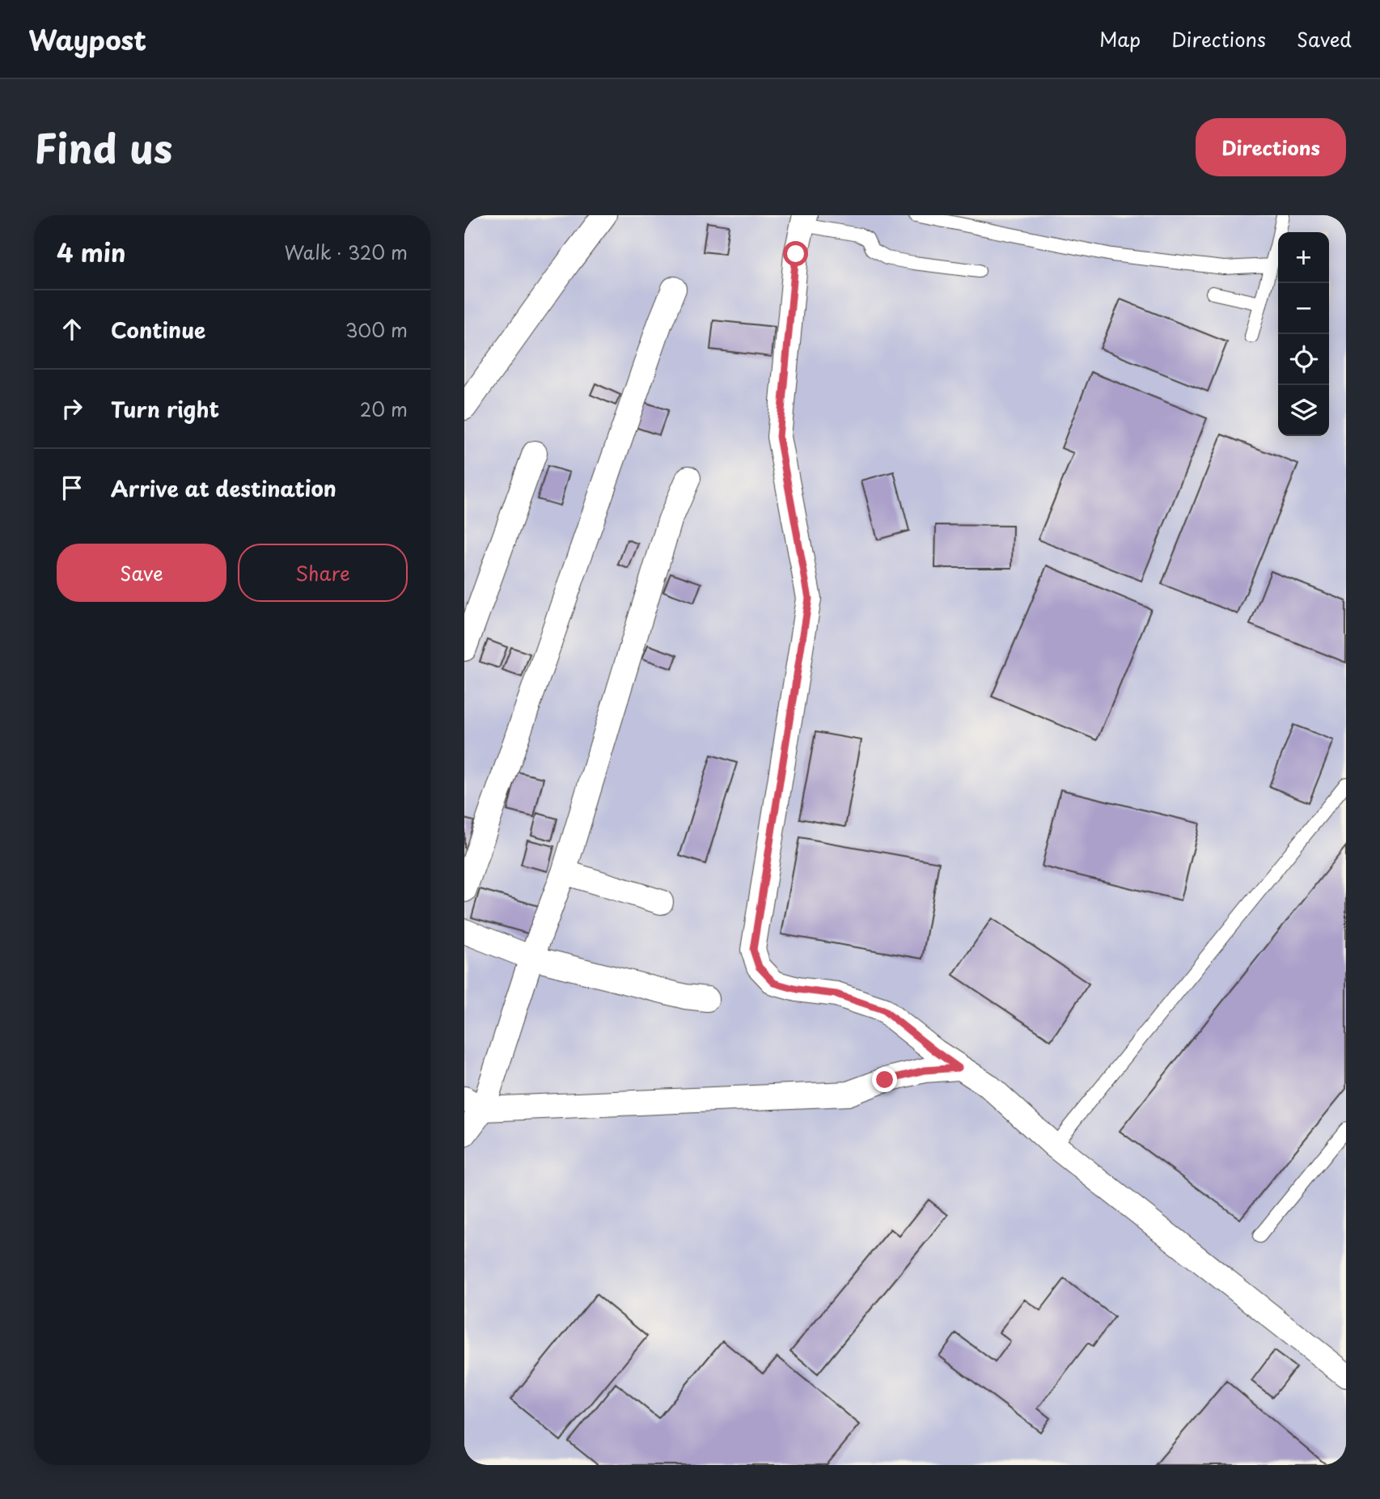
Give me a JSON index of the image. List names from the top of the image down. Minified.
{"page":{"header":"Waypost","nav":["Map","Directions","Saved"],"title":"Find us","buttons":["Directions",["Save","Share"]],"heading":["4 min","Walk · 320 m"],"map_buttons":["+","−"],"list":[["Continue","300 m"],["Turn right","20 m"],"Arrive at destination"]}}
